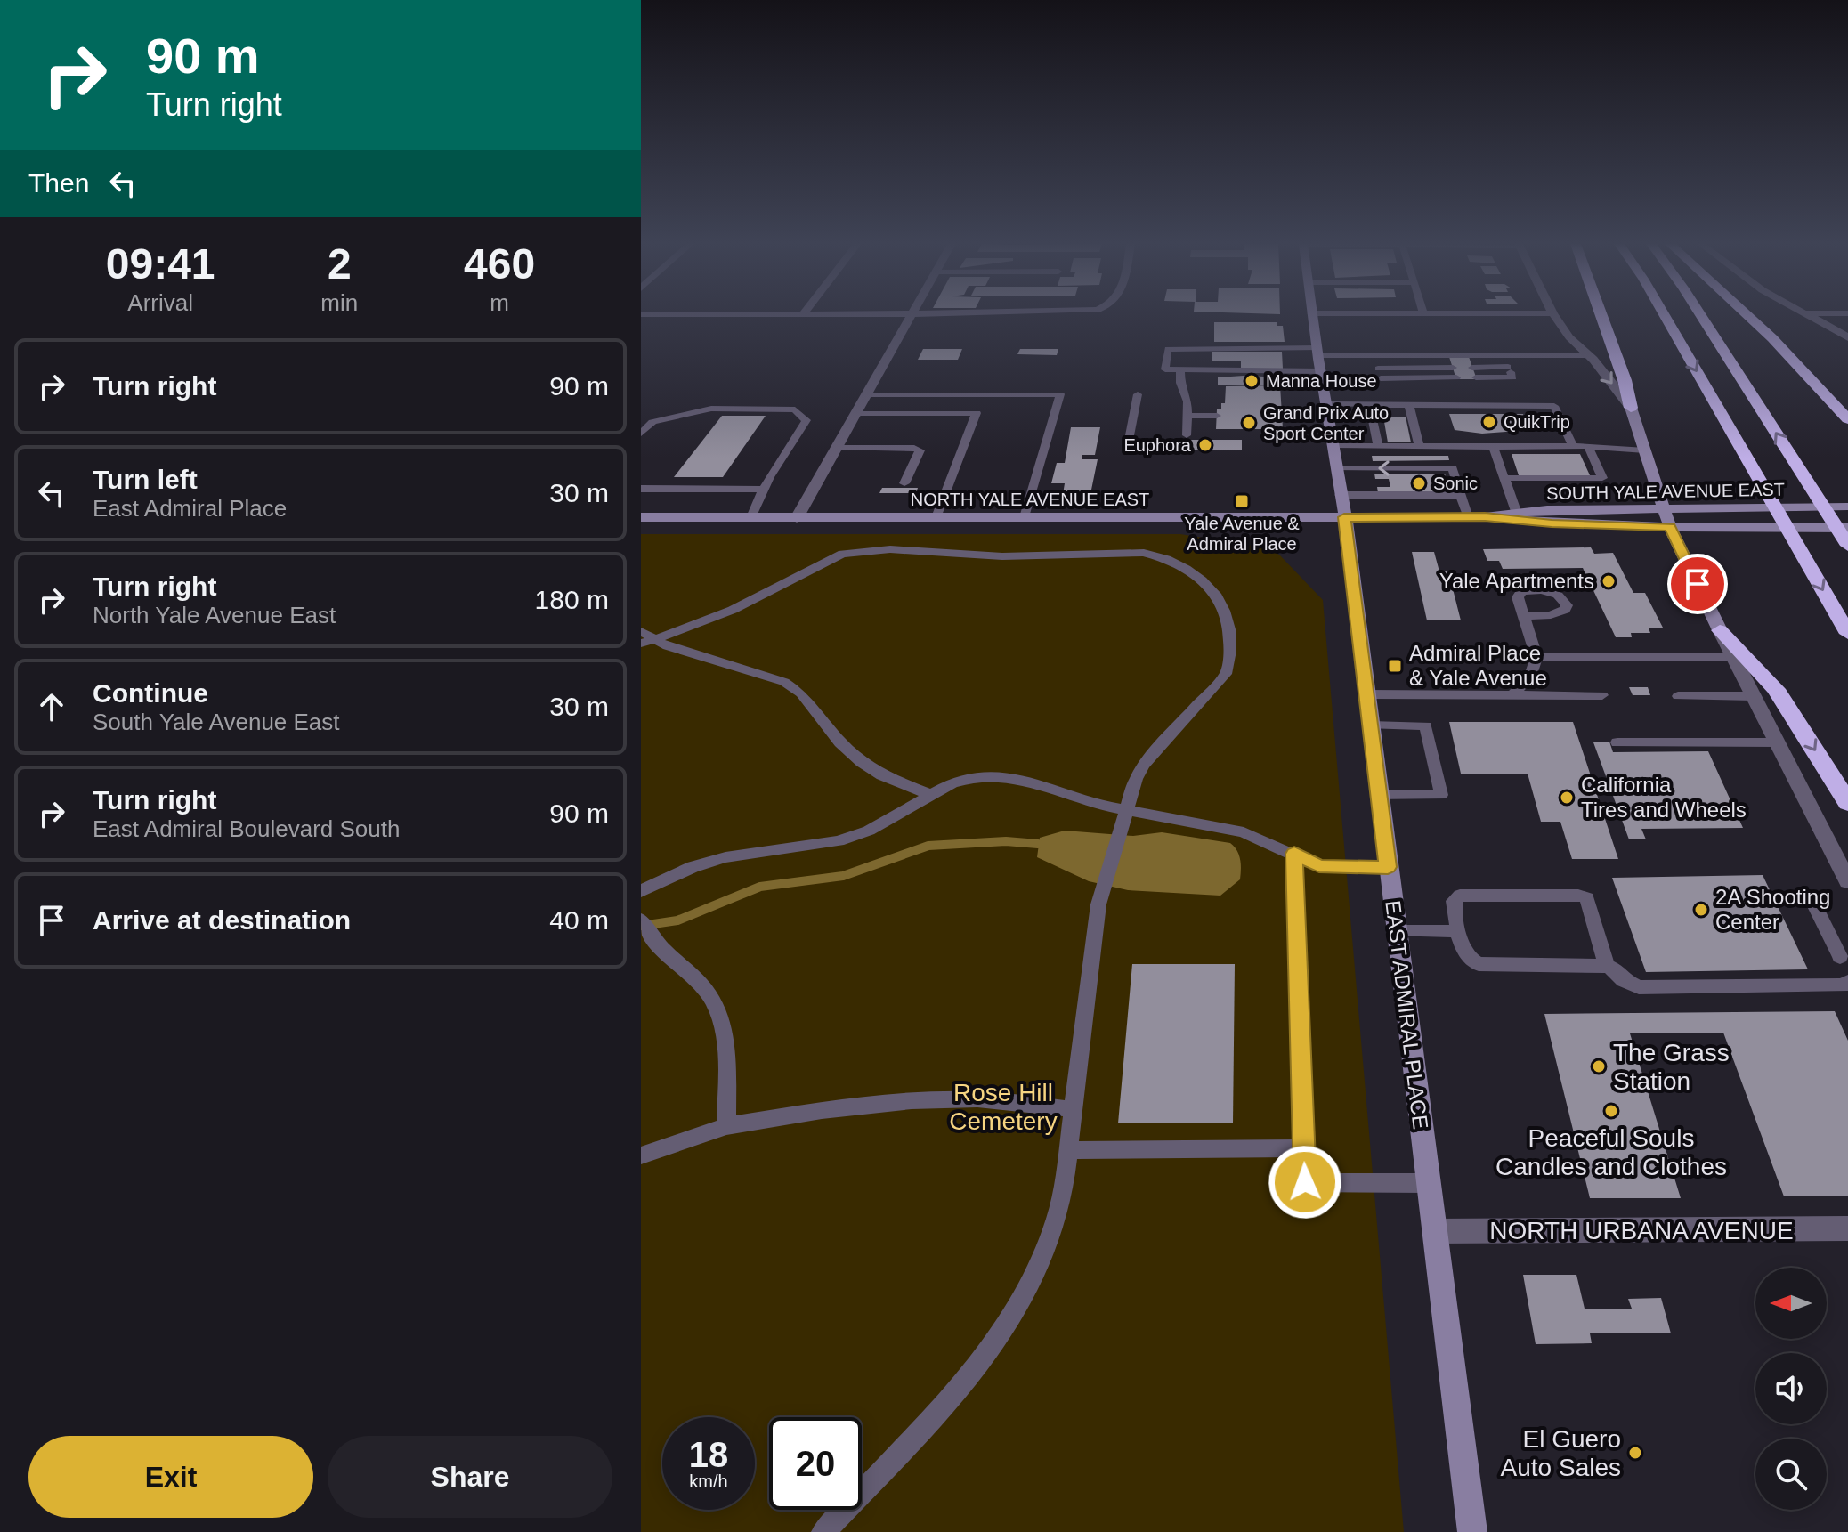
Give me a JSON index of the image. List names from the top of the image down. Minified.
{"streets":{"main road":["SOUTH YALE AVENUE EAST","NORTH YALE AVENUE EAST","EAST ADMIRAL PLACE"],"street":["NORTH URBANA AVENUE"]},"crossings":[["SOUTH YALE AVENUE EAST","NORTH YALE AVENUE EAST"],["NORTH YALE AVENUE EAST","EAST ADMIRAL PLACE"],["EAST ADMIRAL PLACE","NORTH URBANA AVENUE"]],"parks":["Rose Hill Cemetery"],"places":{"other":["Manna House","QuikTrip","Grand Prix Auto Sport Center","Euphora","Sonic","Yale Apartments","California Tires and Wheels","2A Shooting Center","The Grass Station","Peaceful Souls Candles and Clothes","El Guero Auto Sales"],"transit":["Yale Avenue & Admiral Place","Admiral Place & Yale Avenue"]},"north":"left","page":{"turn":["90 m","Turn right"],"then":"Then","eta":["09:41","Arrival","2","min","460","m"],"list":[{"name":"Turn right","value":"90 m"},{"name":"Turn left","note":"East Admiral Place","value":"30 m"},{"name":"Turn right","note":"North Yale Avenue East","value":"180 m"},{"name":"Continue","note":"South Yale Avenue East","value":"30 m"},{"name":"Turn right","note":"East Admiral Boulevard South","value":"90 m"},{"name":"Arrive at destination","value":"40 m"}],"speed":"18 km/h","limit":"20","buttons":["Exit","Share"]}}
